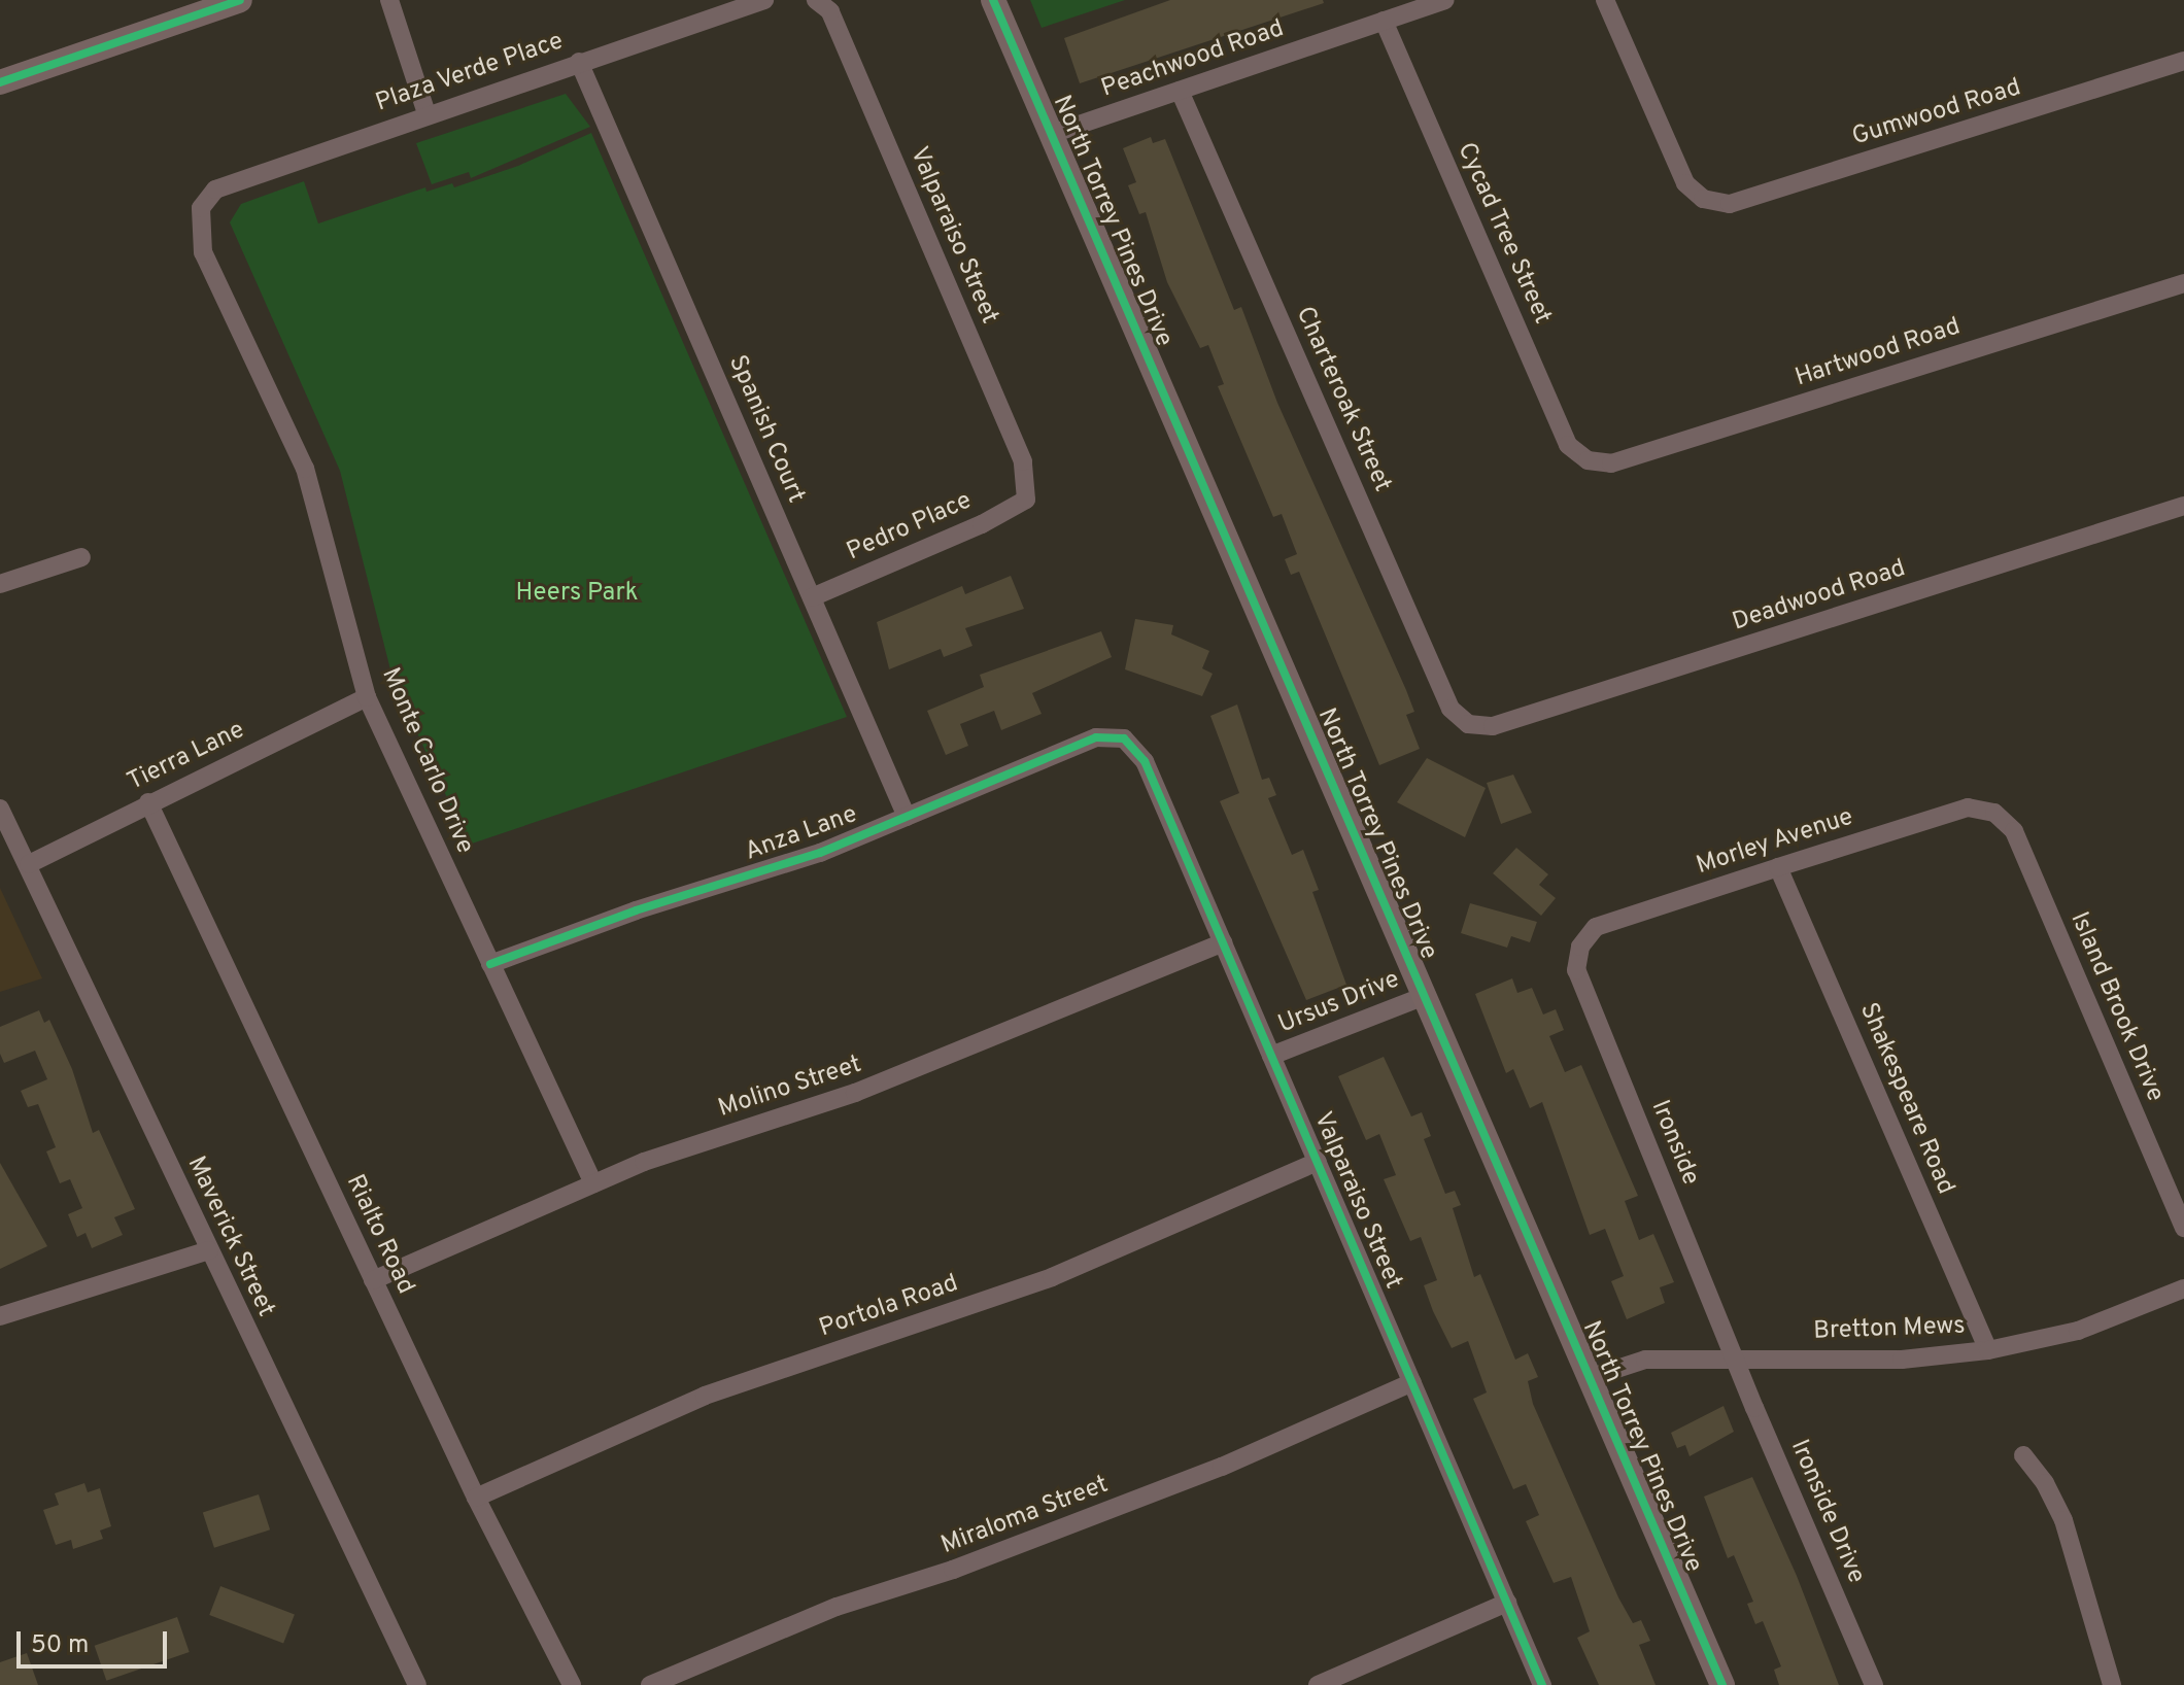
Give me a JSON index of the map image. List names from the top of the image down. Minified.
{"streets":{"main road":["North Torrey Pines Drive"],"street":["Peachwood Road","Plaza Verde Place","Gumwood Road","Cycad Tree Street","Valparaiso Street","Hartwood Road","Charteroak Street","Spanish Court","Pedro Place","Deadwood Road","Tierra Lane","Monte Carlo Drive","Anza Lane","Morley Avenue","Ursus Drive","Island Brook Drive","Molino Street","Shakespeare Road","Ironside","Rialto Road","Maverick Street","Portola Road","Bretton Mews","Ironside Drive","Miraloma Street"]},"crossings":[["Peachwood Road","North Torrey Pines Drive"],["Peachwood Road","Cycad Tree Street"],["Peachwood Road","Charteroak Street"],["Plaza Verde Place","Spanish Court"],["Plaza Verde Place","Monte Carlo Drive"],["North Torrey Pines Drive","Ursus Drive"],["North Torrey Pines Drive","Bretton Mews"],["Cycad Tree Street","Hartwood Road"],["Valparaiso Street","Pedro Place"],["Valparaiso Street","Anza Lane"],["Valparaiso Street","Ursus Drive"],["Valparaiso Street","Molino Street"],["Valparaiso Street","Portola Road"],["Valparaiso Street","Miraloma Street"],["Charteroak Street","Deadwood Road"],["Spanish Court","Pedro Place"],["Spanish Court","Anza Lane"],["Tierra Lane","Monte Carlo Drive"],["Tierra Lane","Rialto Road"],["Tierra Lane","Maverick Street"],["Monte Carlo Drive","Anza Lane"],["Monte Carlo Drive","Molino Street"],["Morley Avenue","Island Brook Drive"],["Morley Avenue","Shakespeare Road"],["Morley Avenue","Ironside"],["Molino Street","Rialto Road"],["Shakespeare Road","Bretton Mews"],["Ironside","Bretton Mews"],["Ironside","Ironside Drive"],["Rialto Road","Portola Road"],["Bretton Mews","Ironside Drive"]],"parks":["Heers Park"],"scale_bar":"50 m"}
